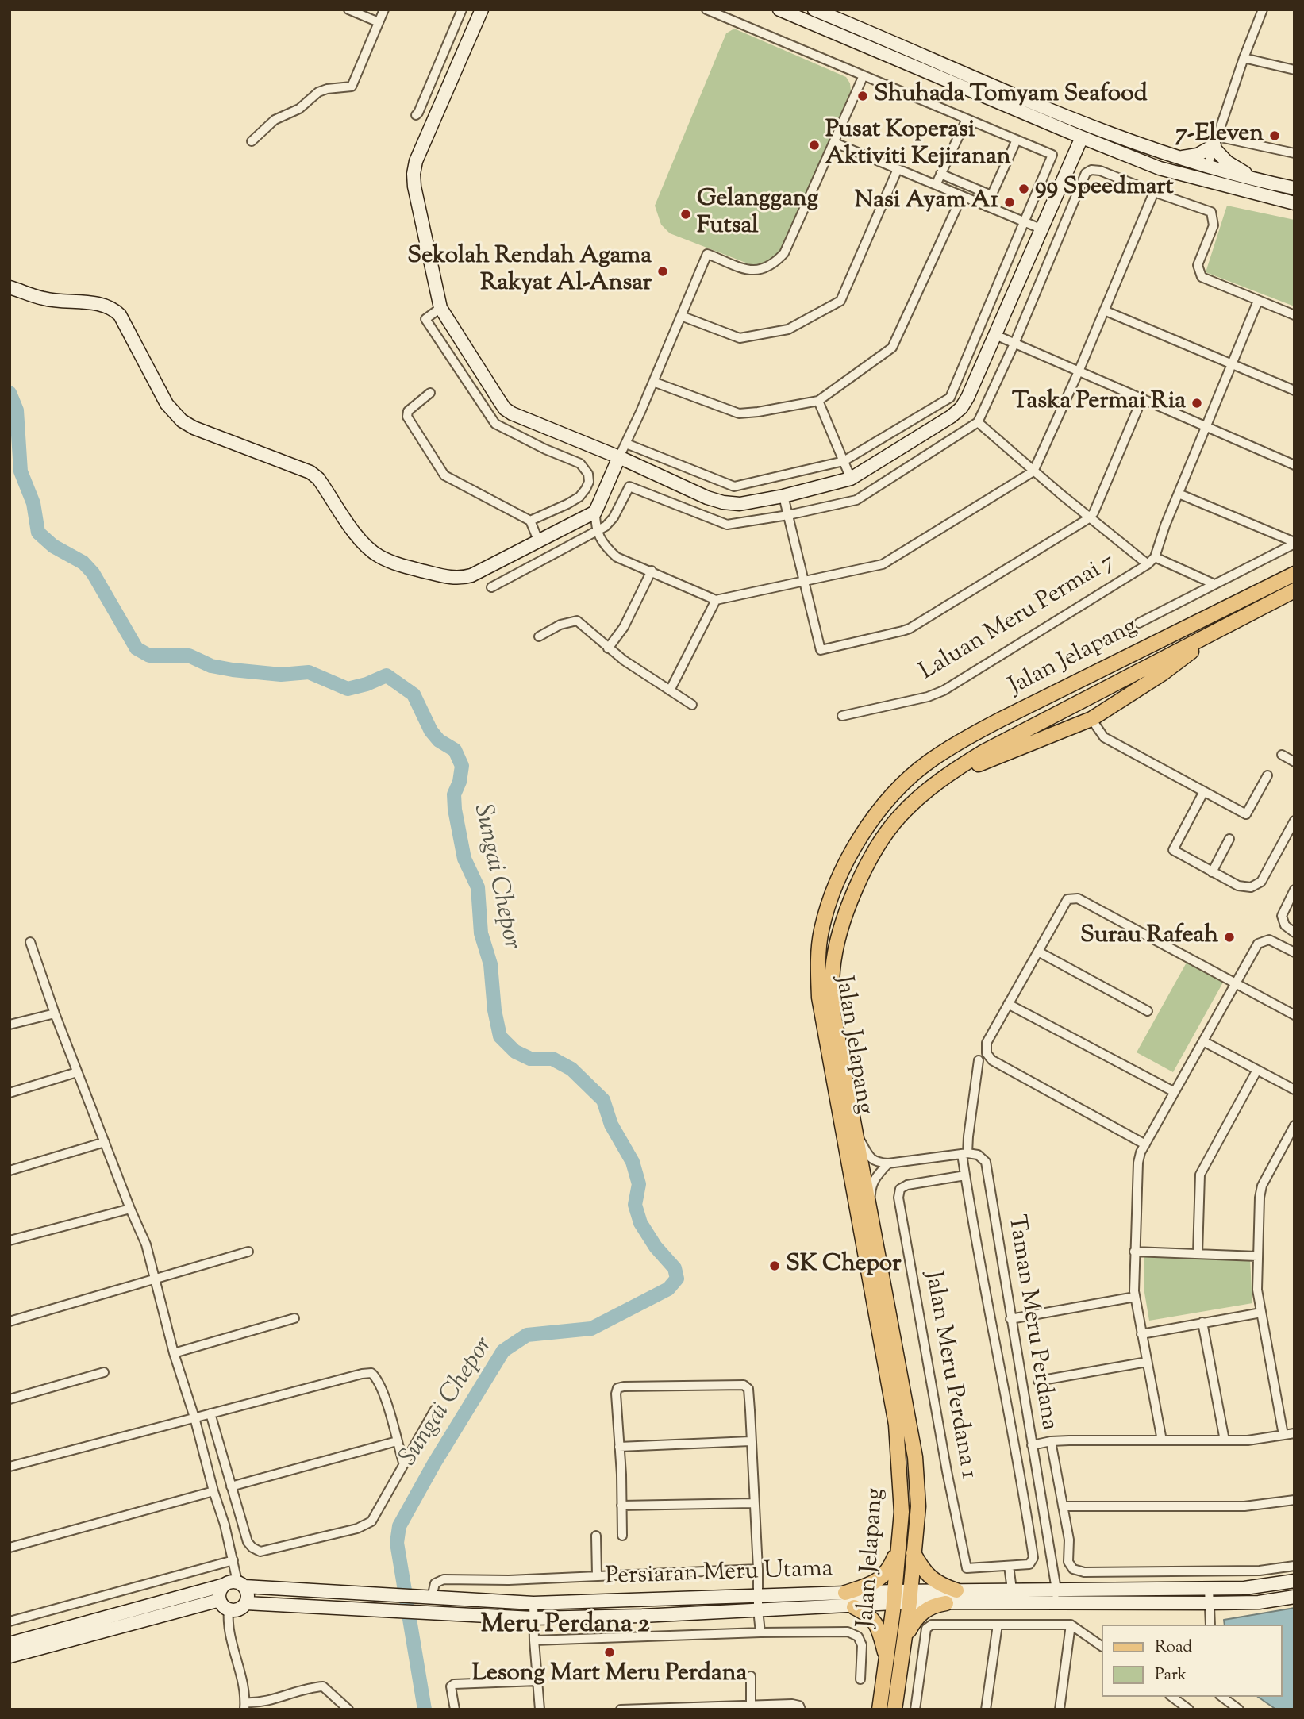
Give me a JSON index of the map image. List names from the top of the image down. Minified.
{"streets":{"main road":["Jalan Jelapang"],"street":["Laluan Meru Permai 7","Taman Meru Perdana","Jalan Meru Perdana 1","Persiaran Meru Utama"]},"crossings":[["Jalan Jelapang","Persiaran Meru Utama"],["Taman Meru Perdana","Persiaran Meru Utama"]],"districts":["Meru Perdana 2"],"water":["Sungai Chepor"],"places":["Shuhada Tomyam Seafood","7-Eleven","Pusat Koperasi Aktiviti Kejiranan","99 Speedmart","Nasi Ayam A1","Gelanggang Futsal","Sekolah Rendah Agama Rakyat Al-Ansar","Taska Permai Ria","Surau Rafeah","SK Chepor","Lesong Mart Meru Perdana"],"legend":["Road","Park"]}
